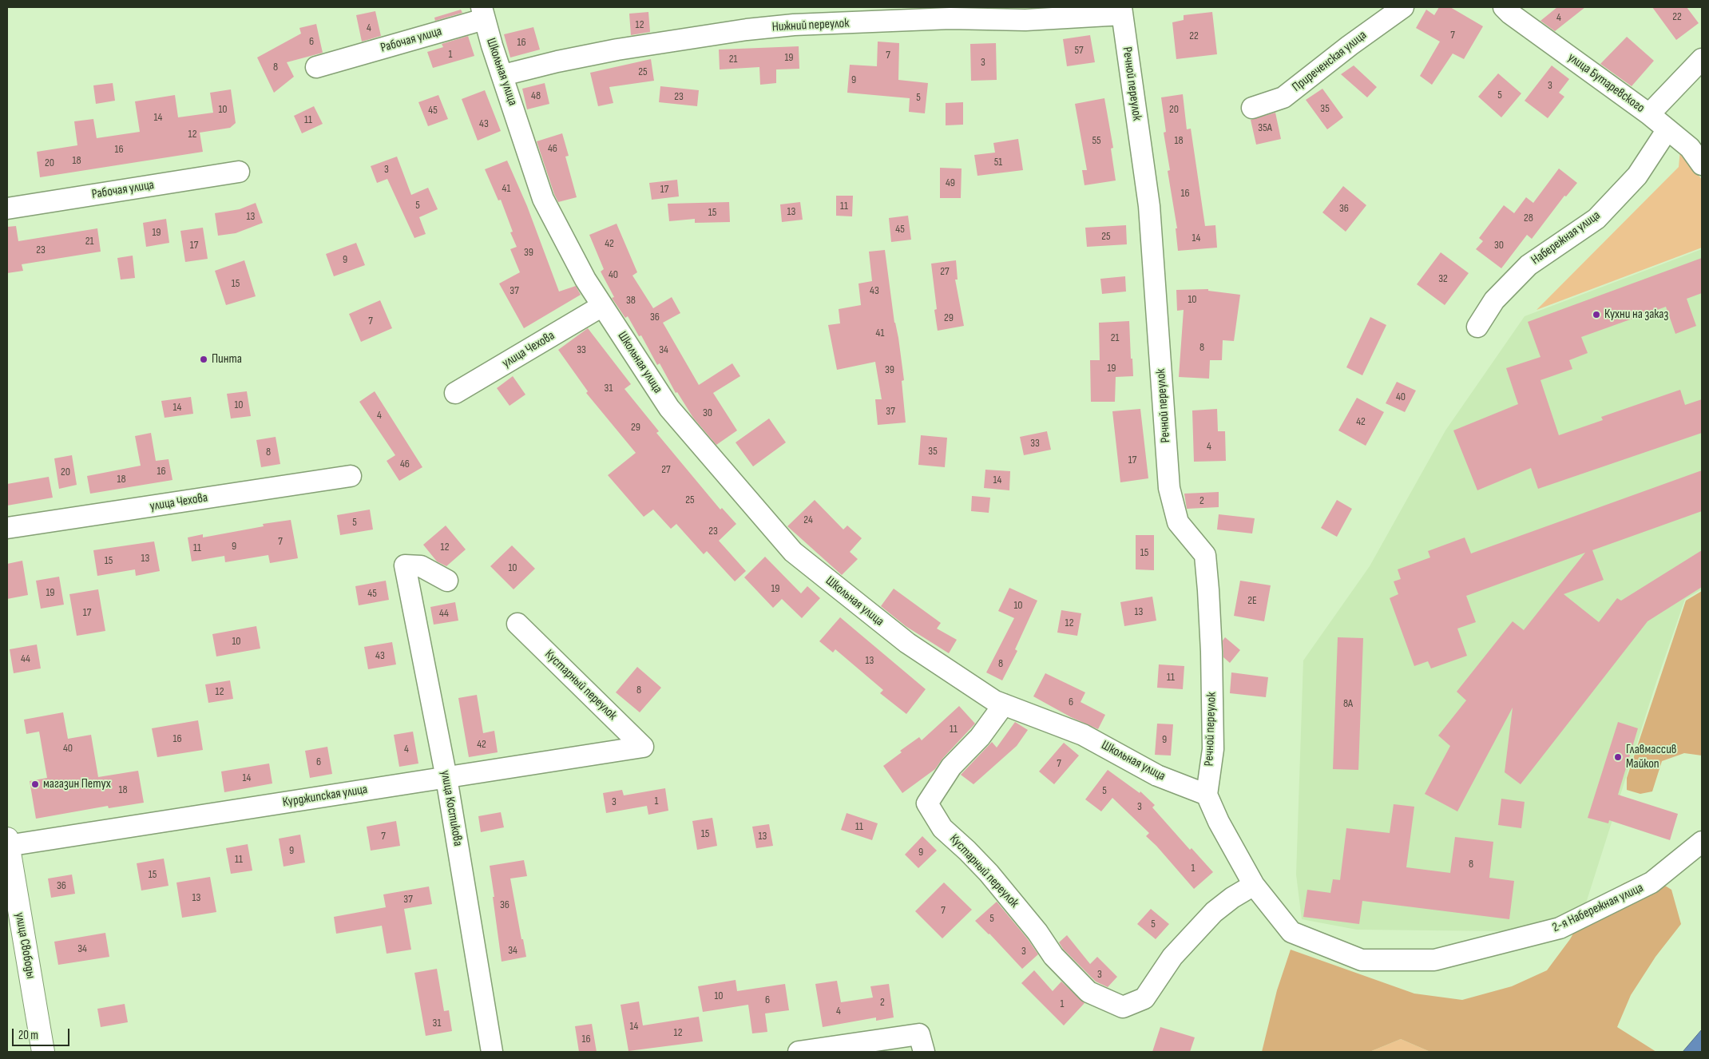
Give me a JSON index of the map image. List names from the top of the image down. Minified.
{"streets":{"street":["Нижний переулок","Рабочая улица","Приреченская улица","Школьная улица","улица Бутаревского","Речной переулок","Набережная улица","улица Чехова","Кустарный переулок","Курджипская улица","улица Костикова","2-я Набережная улица","улица Свободы"]},"crossings":[["Нижний переулок","Школьная улица"],["Нижний переулок","Речной переулок"],["Рабочая улица","Школьная улица"],["Школьная улица","Речной переулок"],["Школьная улица","улица Чехова"],["Школьная улица","Кустарный переулок"],["улица Бутаревского","Набережная улица"],["Кустарный переулок","Курджипская улица"],["Кустарный переулок","2-я Набережная улица"],["Курджипская улица","улица Костикова"],["Курджипская улица","улица Свободы"]],"places":["Кухни на заказ","Пинта","Главмассив Майкоп","магазин Петух"],"house_numbers":["22","4","12","4","7","22","6","16","57","1","7","19","21","3","8","25","9","3","5","48","23","5","35","10","20","45","14","11","43","35А","12","55","18","46","16","18","51","20","3","49","41","17","16","5","11","36","13","15","13","28","45","19","25","14","21","42","17","30","23","39","9","27","40","32","15","37","43","10","38","36","29","7","41","21","8","33","34","19","39","31","40","10","14","37","30","4","42","29","33","4","35","8","17","46","27","16","20","18","14","25","2","24","5","23","7","9","12","11","15","13","15","10","19","19","45","2Е","10","13","17","44","12","10","43","44","13","8","11","8","12","6","8А","11","16","9","42","40","4","6","7","14","18","5","1","3","3","11","15","7","13","9","9","11","8","1","15","36","13","37","36","7","5","5","34","34","3","3","10","6","2","1","4","31","14","12","16"],"scale_bar":"20 m"}
